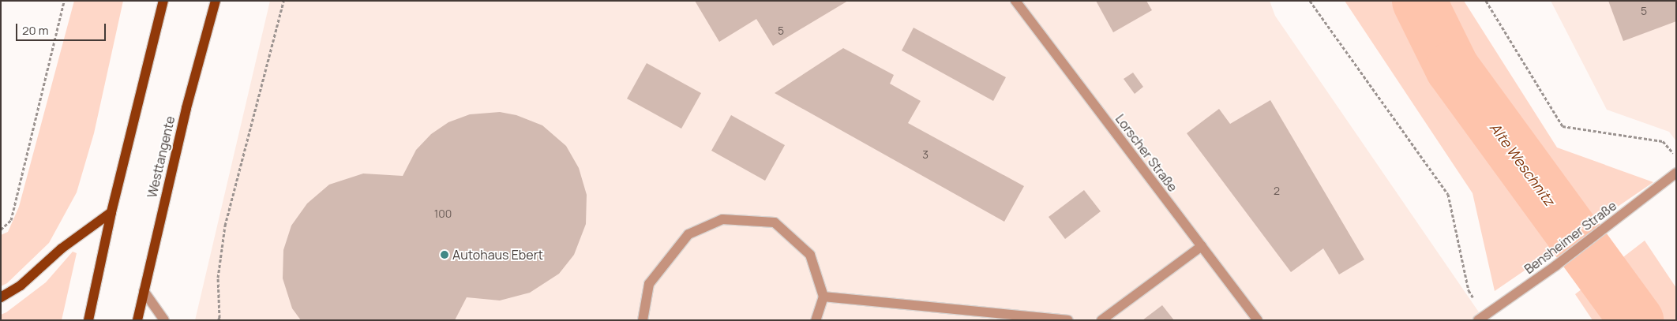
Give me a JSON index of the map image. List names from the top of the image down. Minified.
{"streets":{"main road":["Westtangente"],"street":["Lorscher Straße","Bensheimer Straße"]},"water":["Alte Weschnitz"],"places":["Autohaus Ebert"],"house_numbers":["5","5","3","2","100"],"scale_bar":"20 m"}
